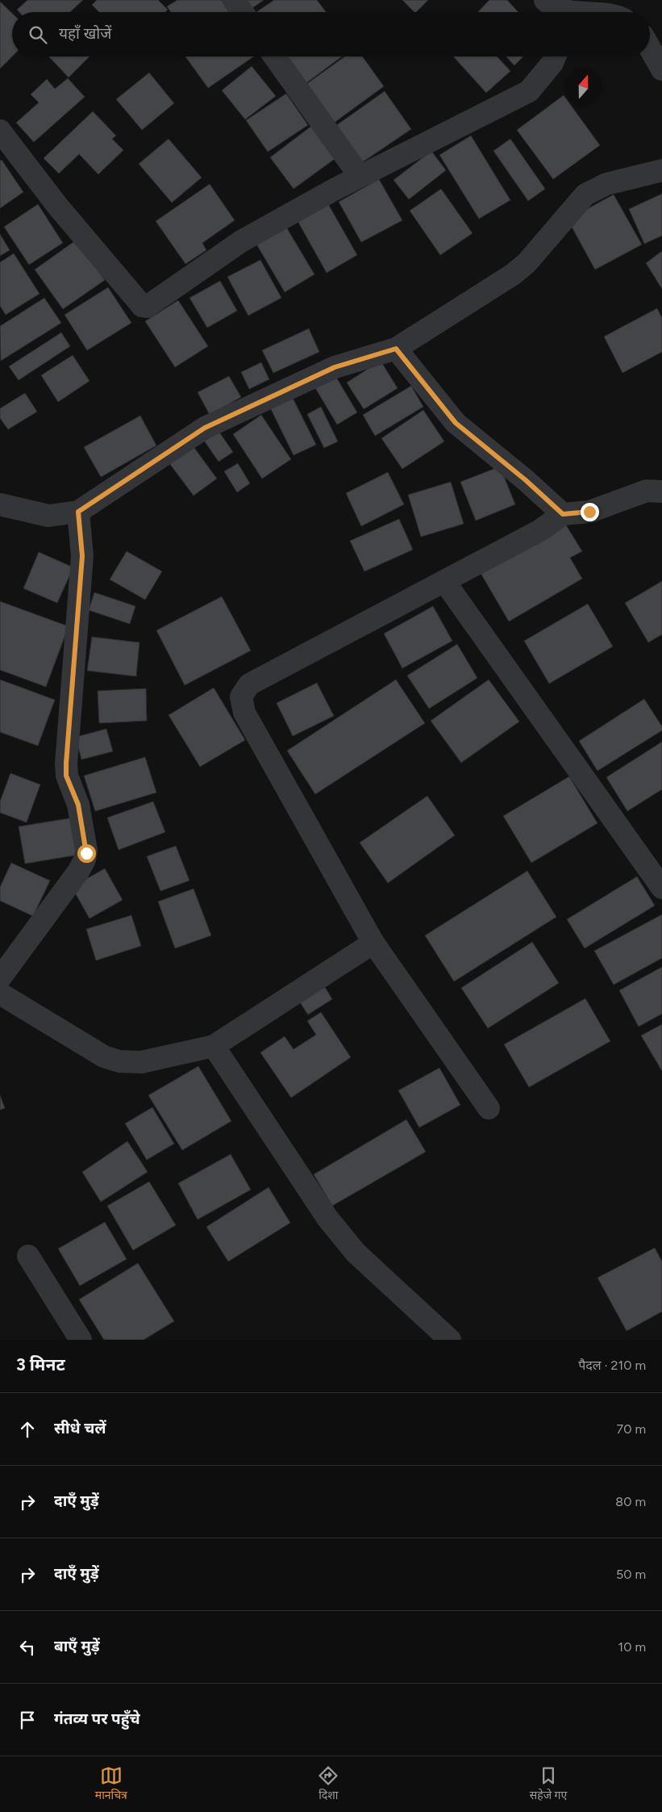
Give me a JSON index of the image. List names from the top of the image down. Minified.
{"north":"top","page":{"search":"यहाँ खोजें","heading":["3 मिनट","पैदल · 210 m"],"list":[["सीधे चलें","70 m"],["दाएँ मुड़ें","80 m"],["दाएँ मुड़ें","50 m"],["बाएँ मुड़ें","10 m"],"गंतव्य पर पहुँचे"],"nav":["मानचित्र","दिशा","सहेजे गए"]}}
